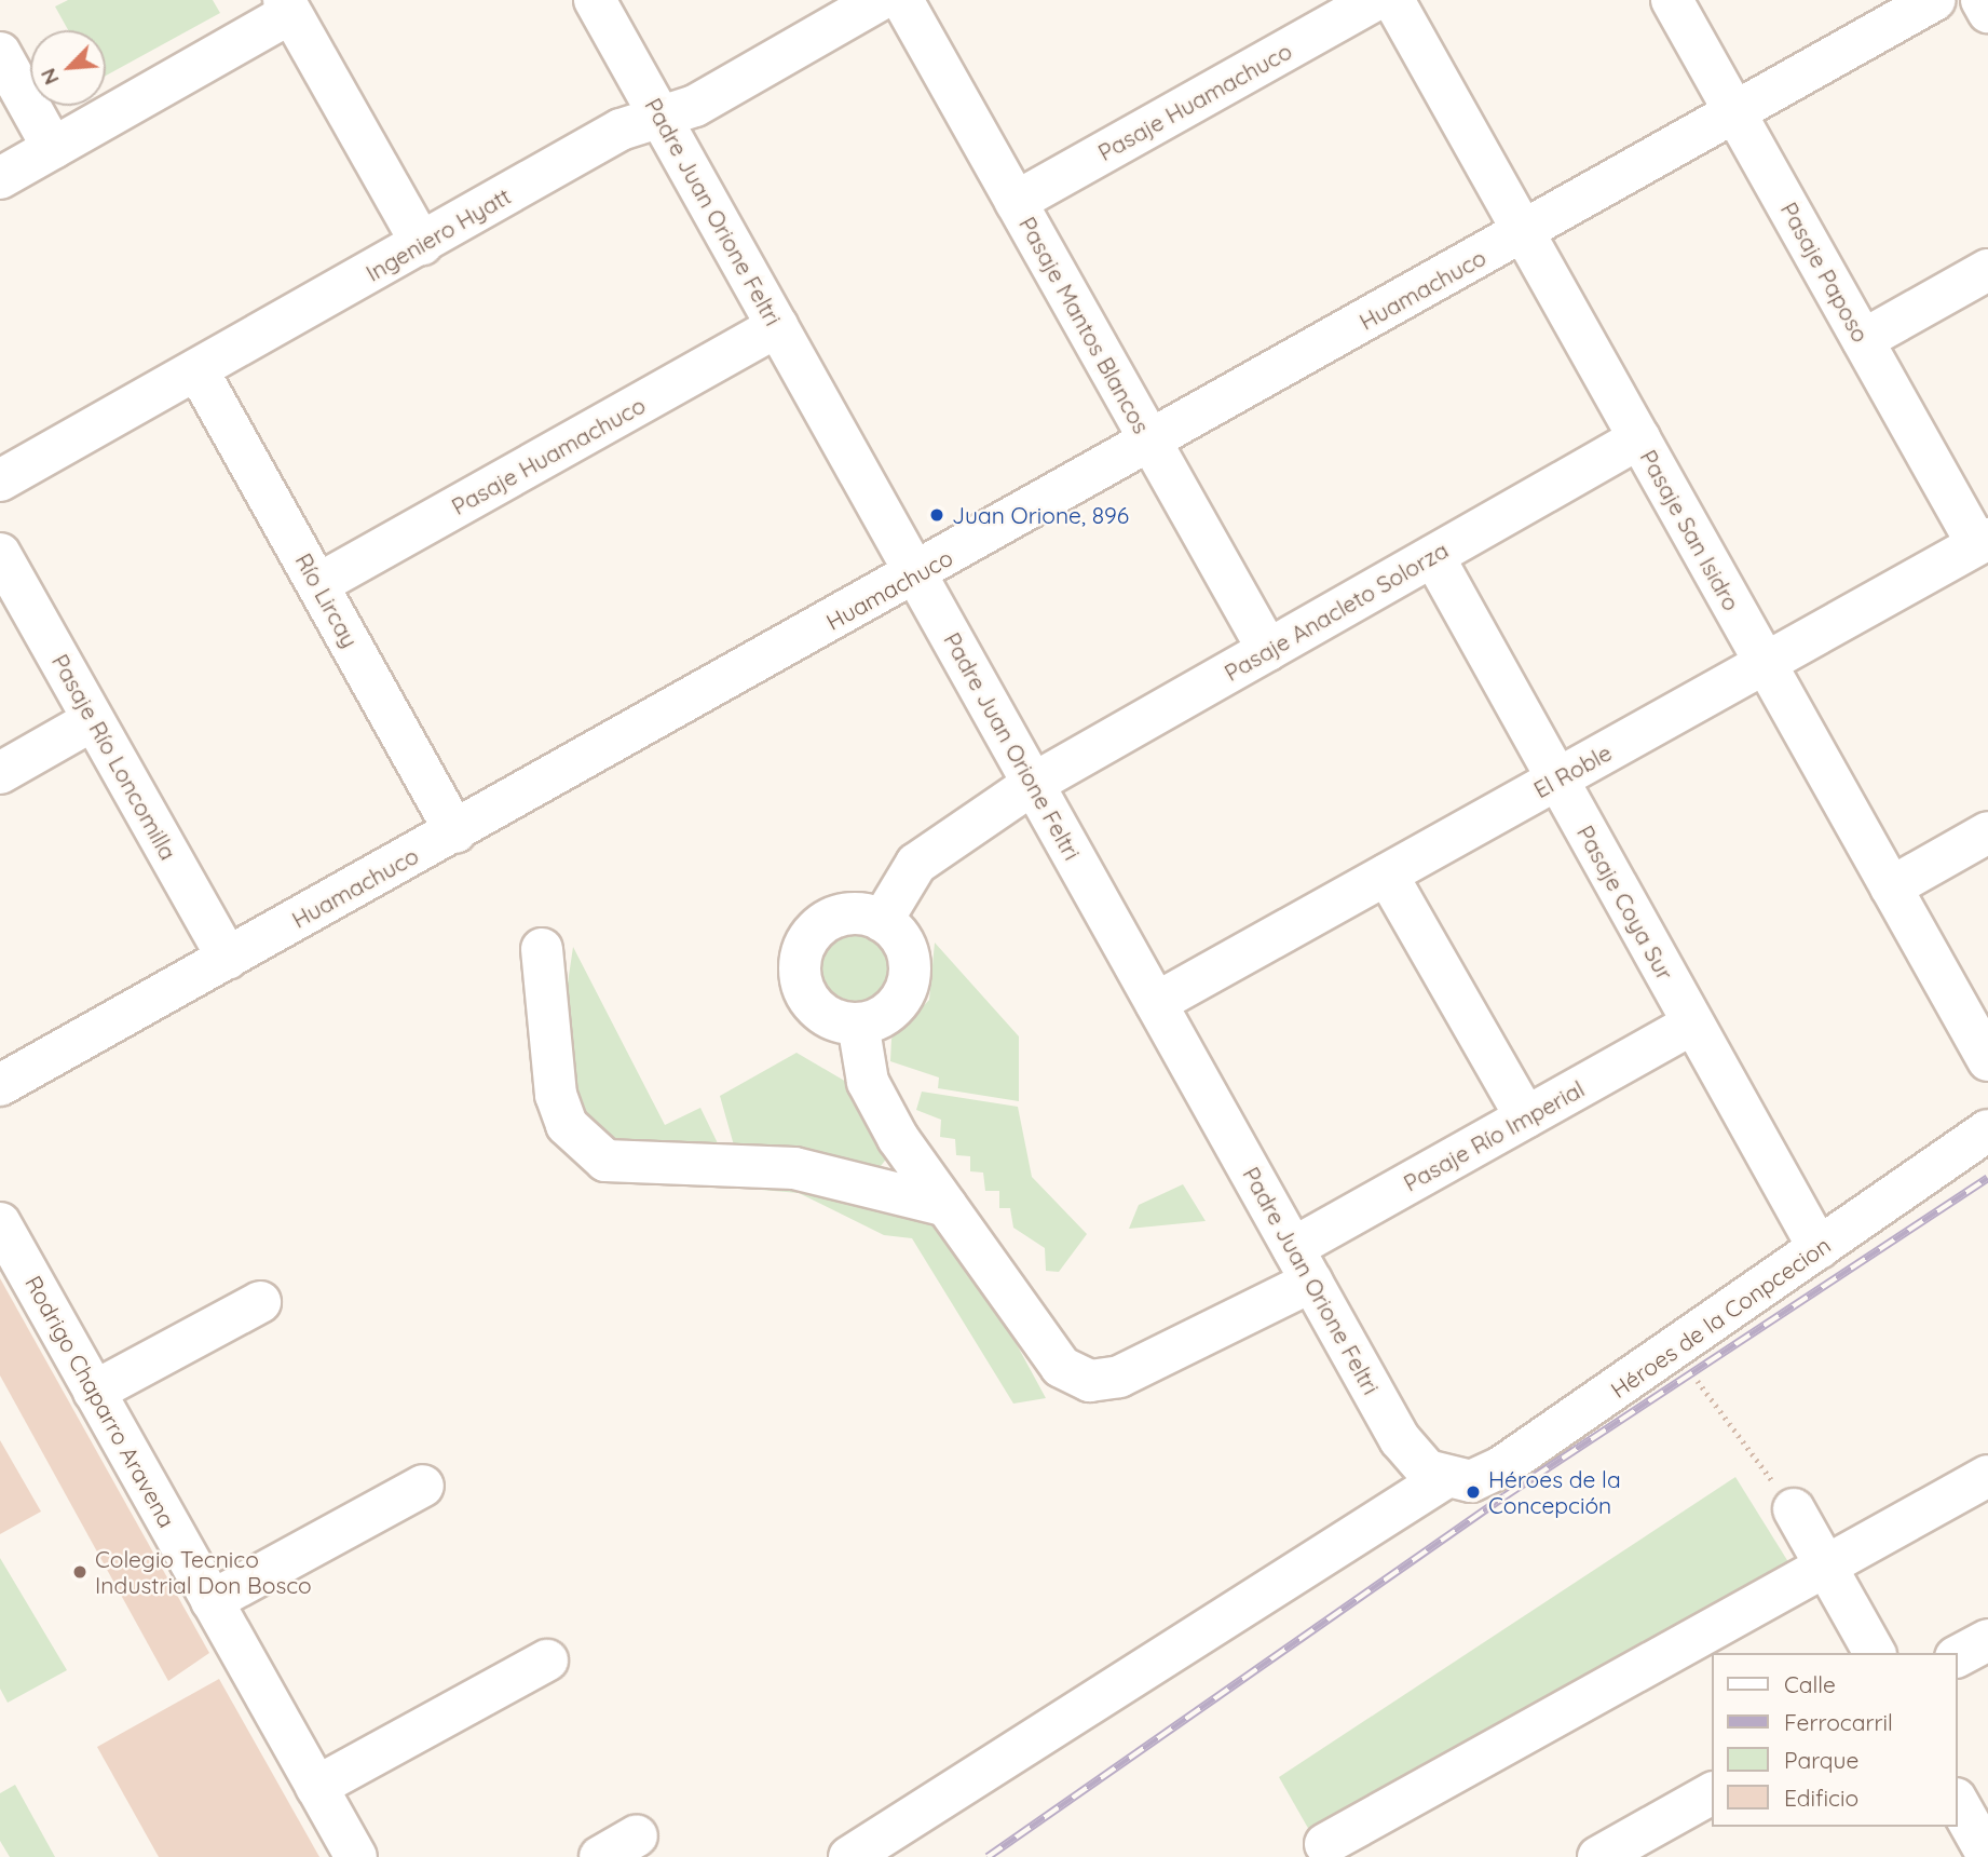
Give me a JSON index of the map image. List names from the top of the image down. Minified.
{"streets":{"street":["Pasaje Huamachuco","Padre Juan Orione Feltri","Ingeniero Hyatt","Pasaje Paposo","Huamachuco","Pasaje Mantos Blancos","Pasaje San Isidro","Río Lircay","Pasaje Anacleto Solorza","Pasaje Río Loncomilla","El Roble","Pasaje Coya Sur","Pasaje Río Imperial","Héroes de la Conpcecion","Rodrigo Chaparro Aravena"]},"crossings":[["Pasaje Huamachuco","Padre Juan Orione Feltri"],["Pasaje Huamachuco","Pasaje Mantos Blancos"],["Pasaje Huamachuco","Río Lircay"],["Padre Juan Orione Feltri","Ingeniero Hyatt"],["Padre Juan Orione Feltri","Huamachuco"],["Padre Juan Orione Feltri","Pasaje Anacleto Solorza"],["Padre Juan Orione Feltri","El Roble"],["Padre Juan Orione Feltri","Pasaje Río Imperial"],["Padre Juan Orione Feltri","Héroes de la Conpcecion"],["Ingeniero Hyatt","Río Lircay"],["Pasaje Paposo","Huamachuco"],["Pasaje Paposo","El Roble"],["Huamachuco","Pasaje Mantos Blancos"],["Huamachuco","Pasaje San Isidro"],["Huamachuco","Río Lircay"],["Huamachuco","Pasaje Río Loncomilla"],["Pasaje Mantos Blancos","Pasaje Anacleto Solorza"],["Pasaje San Isidro","Pasaje Anacleto Solorza"],["Pasaje San Isidro","El Roble"],["Pasaje Anacleto Solorza","Pasaje Coya Sur"],["Pasaje Anacleto Solorza","Pasaje Río Imperial"],["El Roble","Pasaje Coya Sur"],["Pasaje Coya Sur","Pasaje Río Imperial"],["Pasaje Coya Sur","Héroes de la Conpcecion"]],"places":["Juan Orione, 896","Héroes de la Concepción","Colegio Tecnico Industrial Don Bosco"],"legend":["Calle","Ferrocarril","Parque","Edificio"],"north":"bottom left"}
